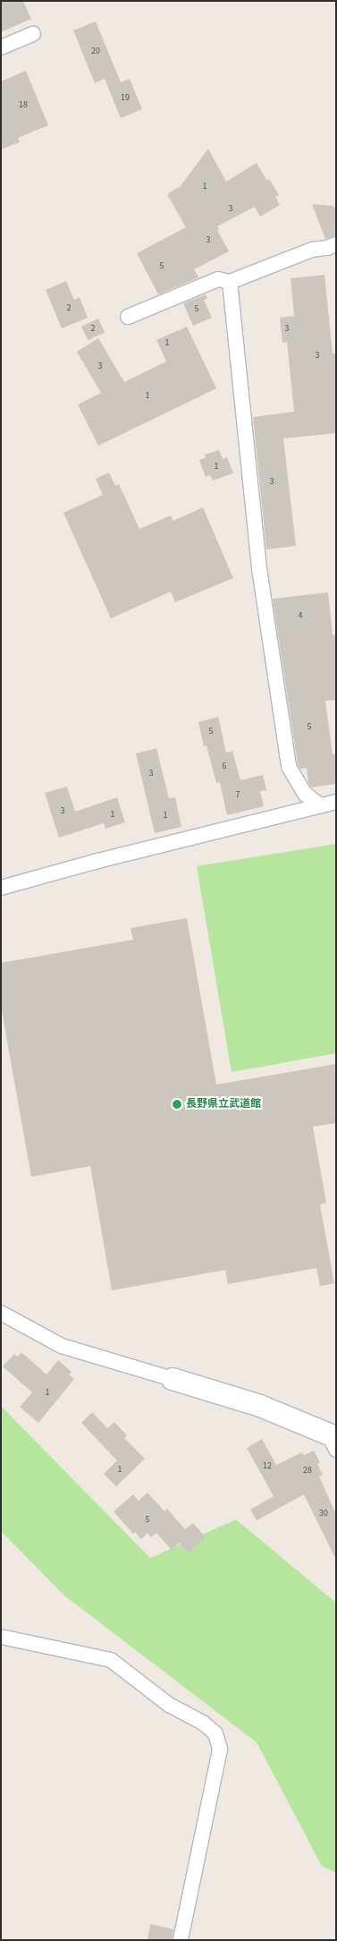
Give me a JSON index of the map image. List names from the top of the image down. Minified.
{"places":["長野県立武道館"],"house_numbers":["20","19","18","1","3","3","5","2","5","2","3","1","3","3","1","1","3","4","5","5","6","3","7","3","1","1","1","12","1","28","30","5"]}
